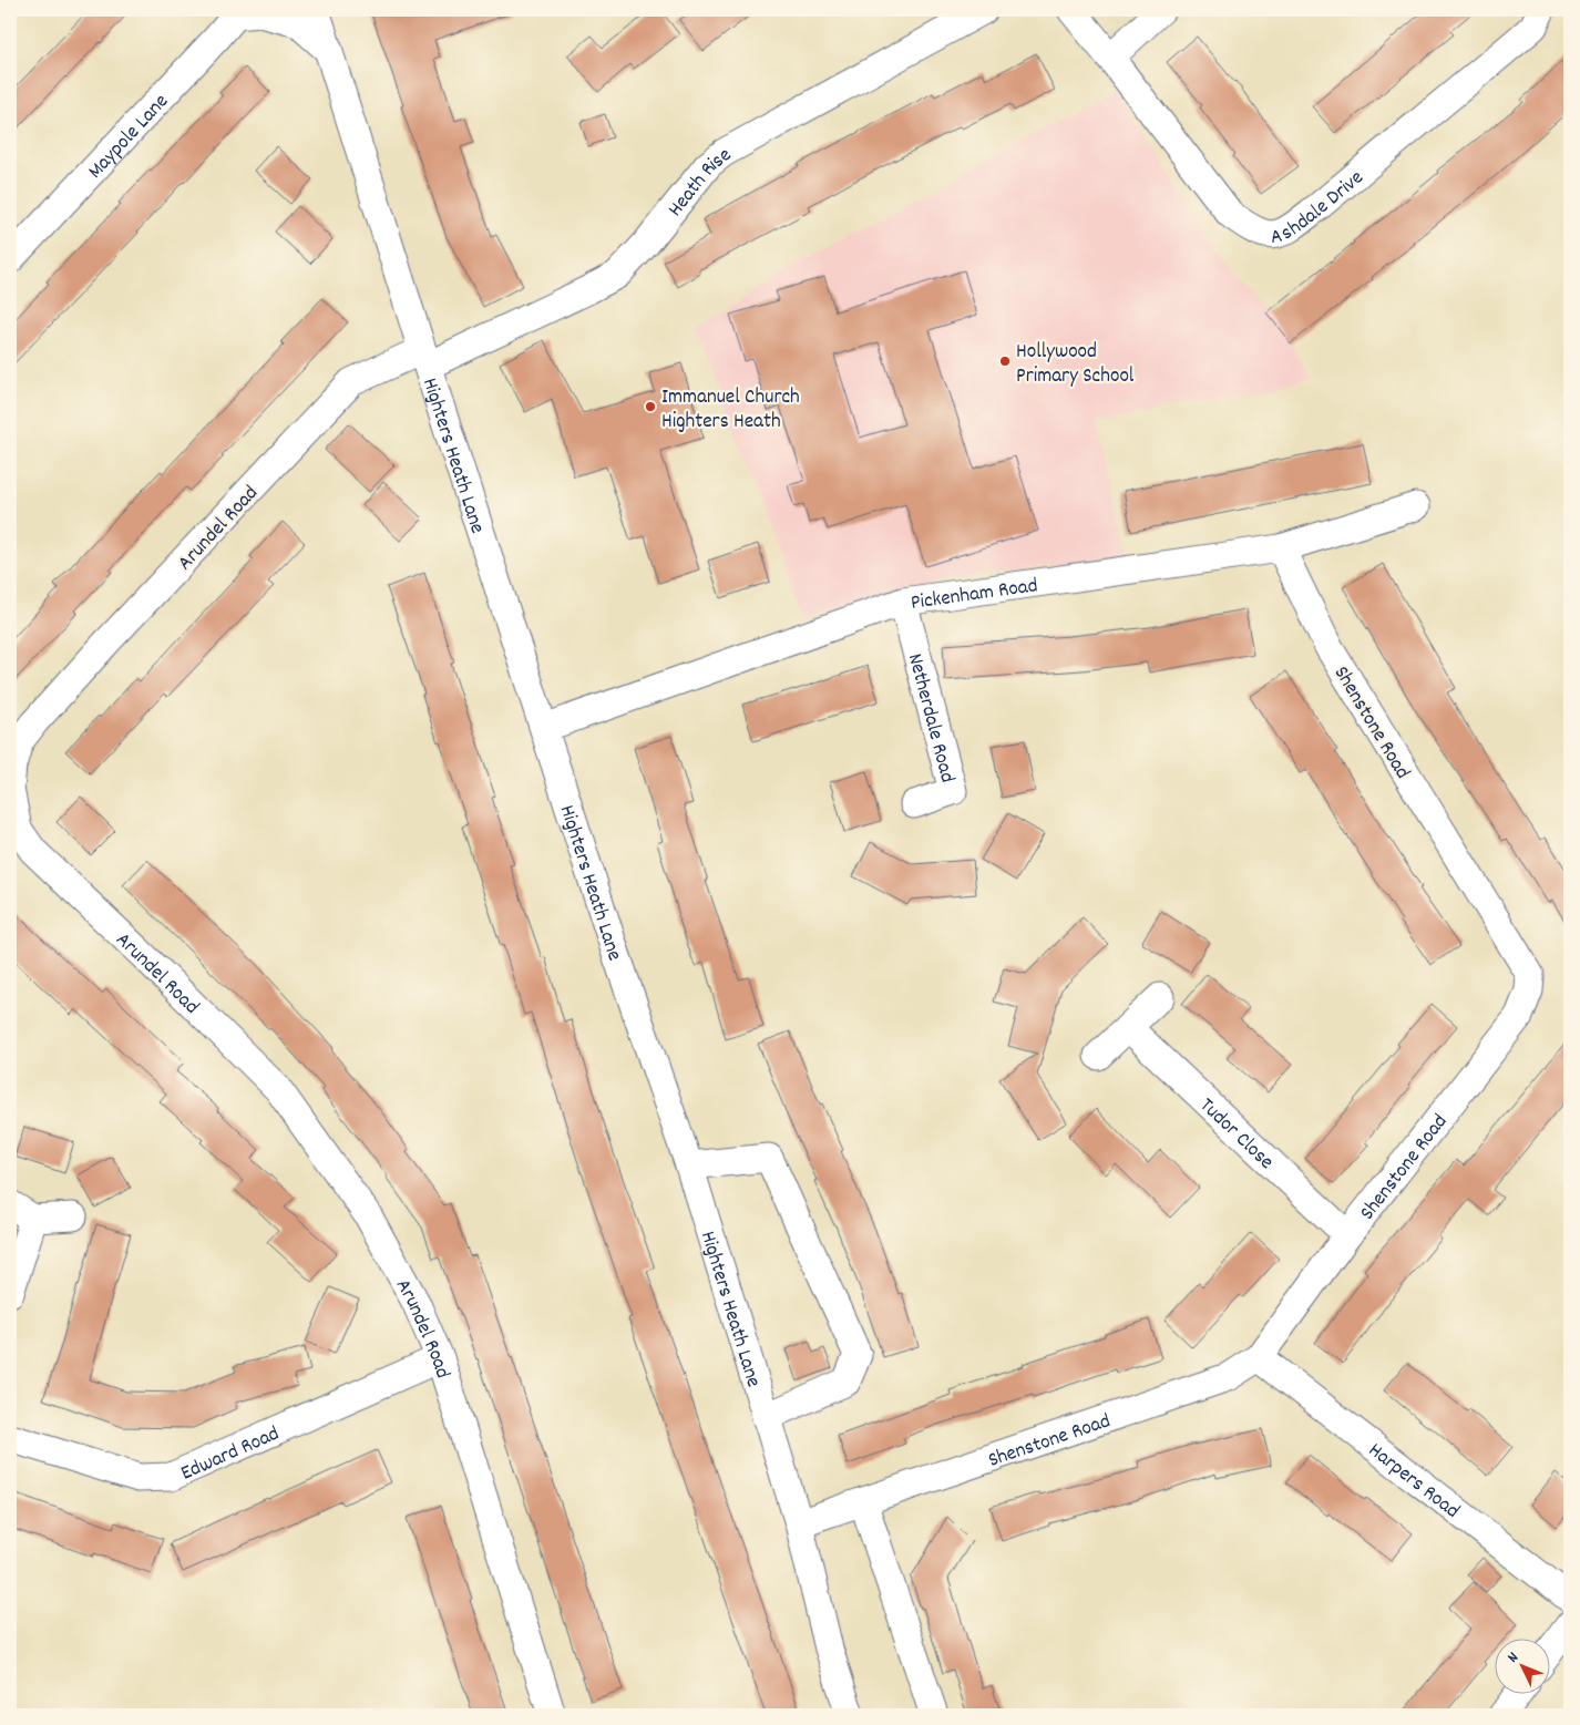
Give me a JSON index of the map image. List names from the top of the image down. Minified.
{"streets":{"street":["Maypole Lane","Heath Rise","Ashdale Drive","Highters Heath Lane","Arundel Road","Pickenham Road","Netherdale Road","Shenstone Road","Tudor Close","Edward Road","Harpers Road"]},"crossings":[["Heath Rise","Highters Heath Lane"],["Heath Rise","Arundel Road"],["Highters Heath Lane","Arundel Road"],["Highters Heath Lane","Pickenham Road"],["Highters Heath Lane","Shenstone Road"],["Arundel Road","Edward Road"],["Pickenham Road","Netherdale Road"],["Pickenham Road","Shenstone Road"],["Shenstone Road","Tudor Close"],["Shenstone Road","Harpers Road"]],"places":["Hollywood Primary School","Immanuel Church Highters Heath"],"north":"top left"}
